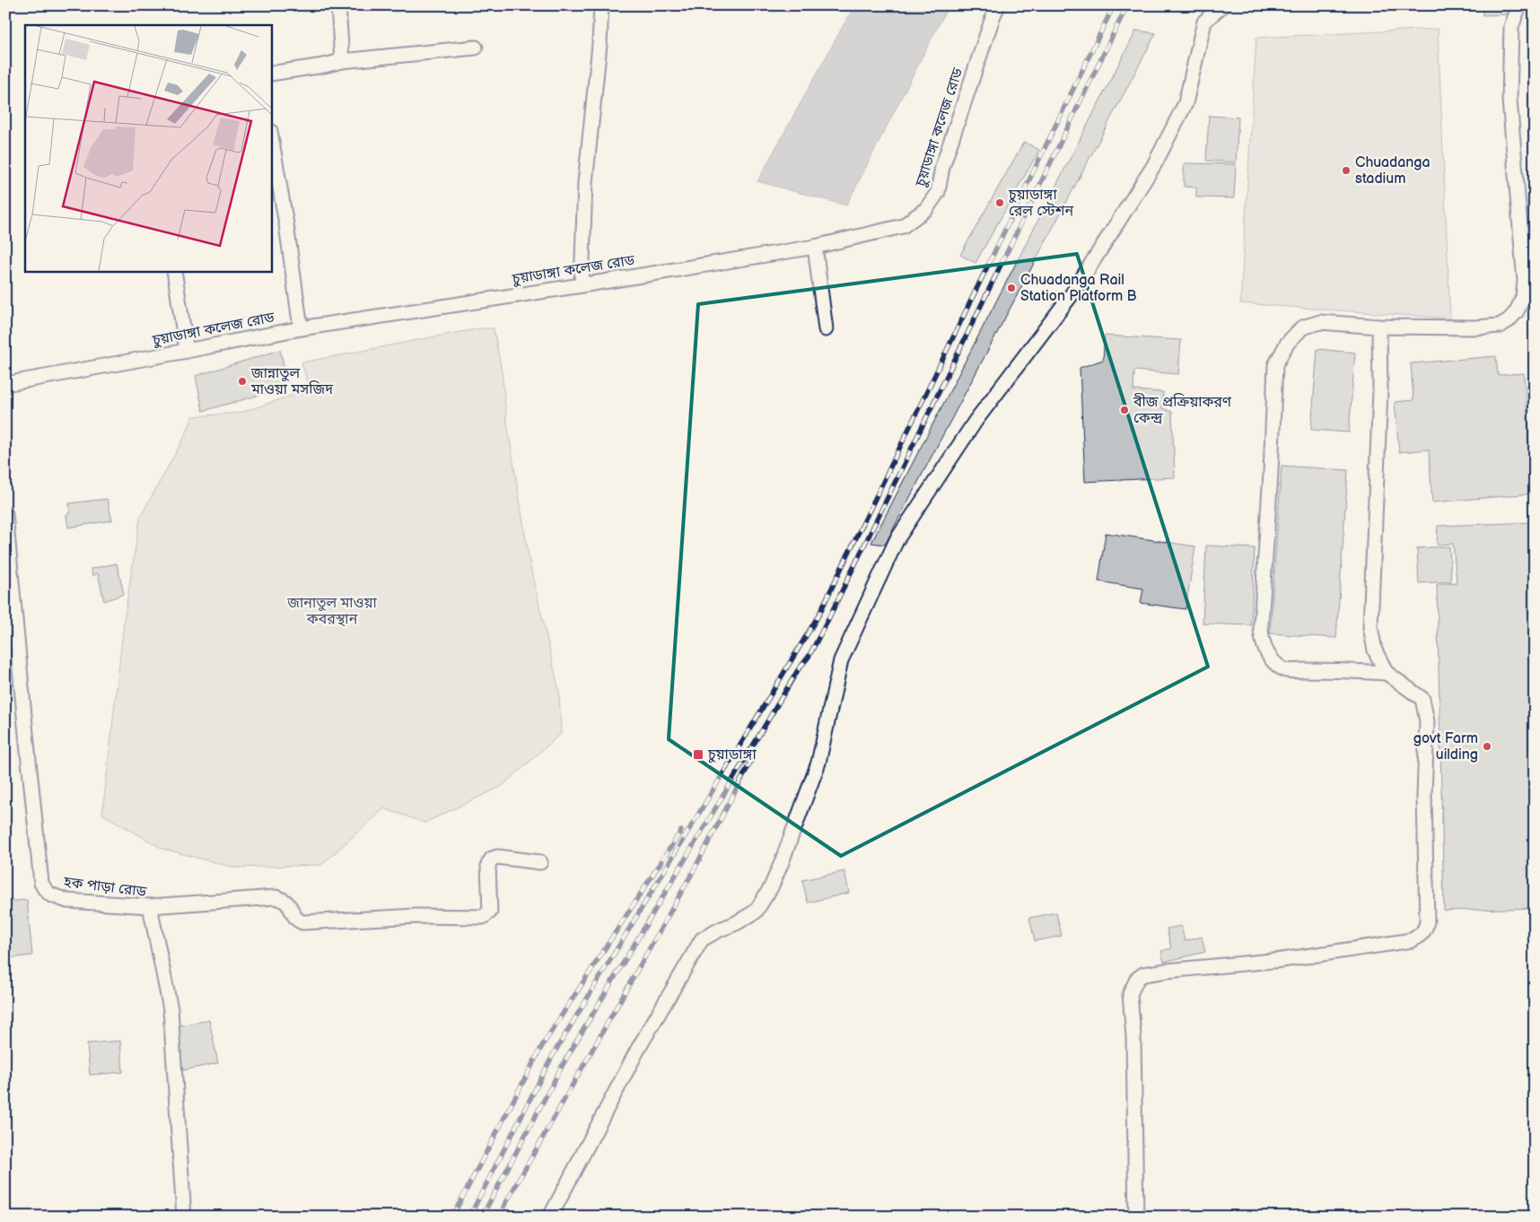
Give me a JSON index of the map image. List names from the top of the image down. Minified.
{"streets":{"street":["চুয়াডাঙ্গা কলেজ রোড","হক পাড়া রোড"]},"parks":["জানাতুল মাওয়া কবরস্থান"],"places":{"other":["Chuadanga stadium","চুয়াডাঙ্গা রেল স্টেশন","Chuadanga Rail Station Platform B","জান্নাতুল মাওয়া মসজিদ","বীজ প্রক্রিয়াকরণ কেন্দ্র","govt Farm uilding"],"transit":["চুয়াডাঙ্গা"]}}
